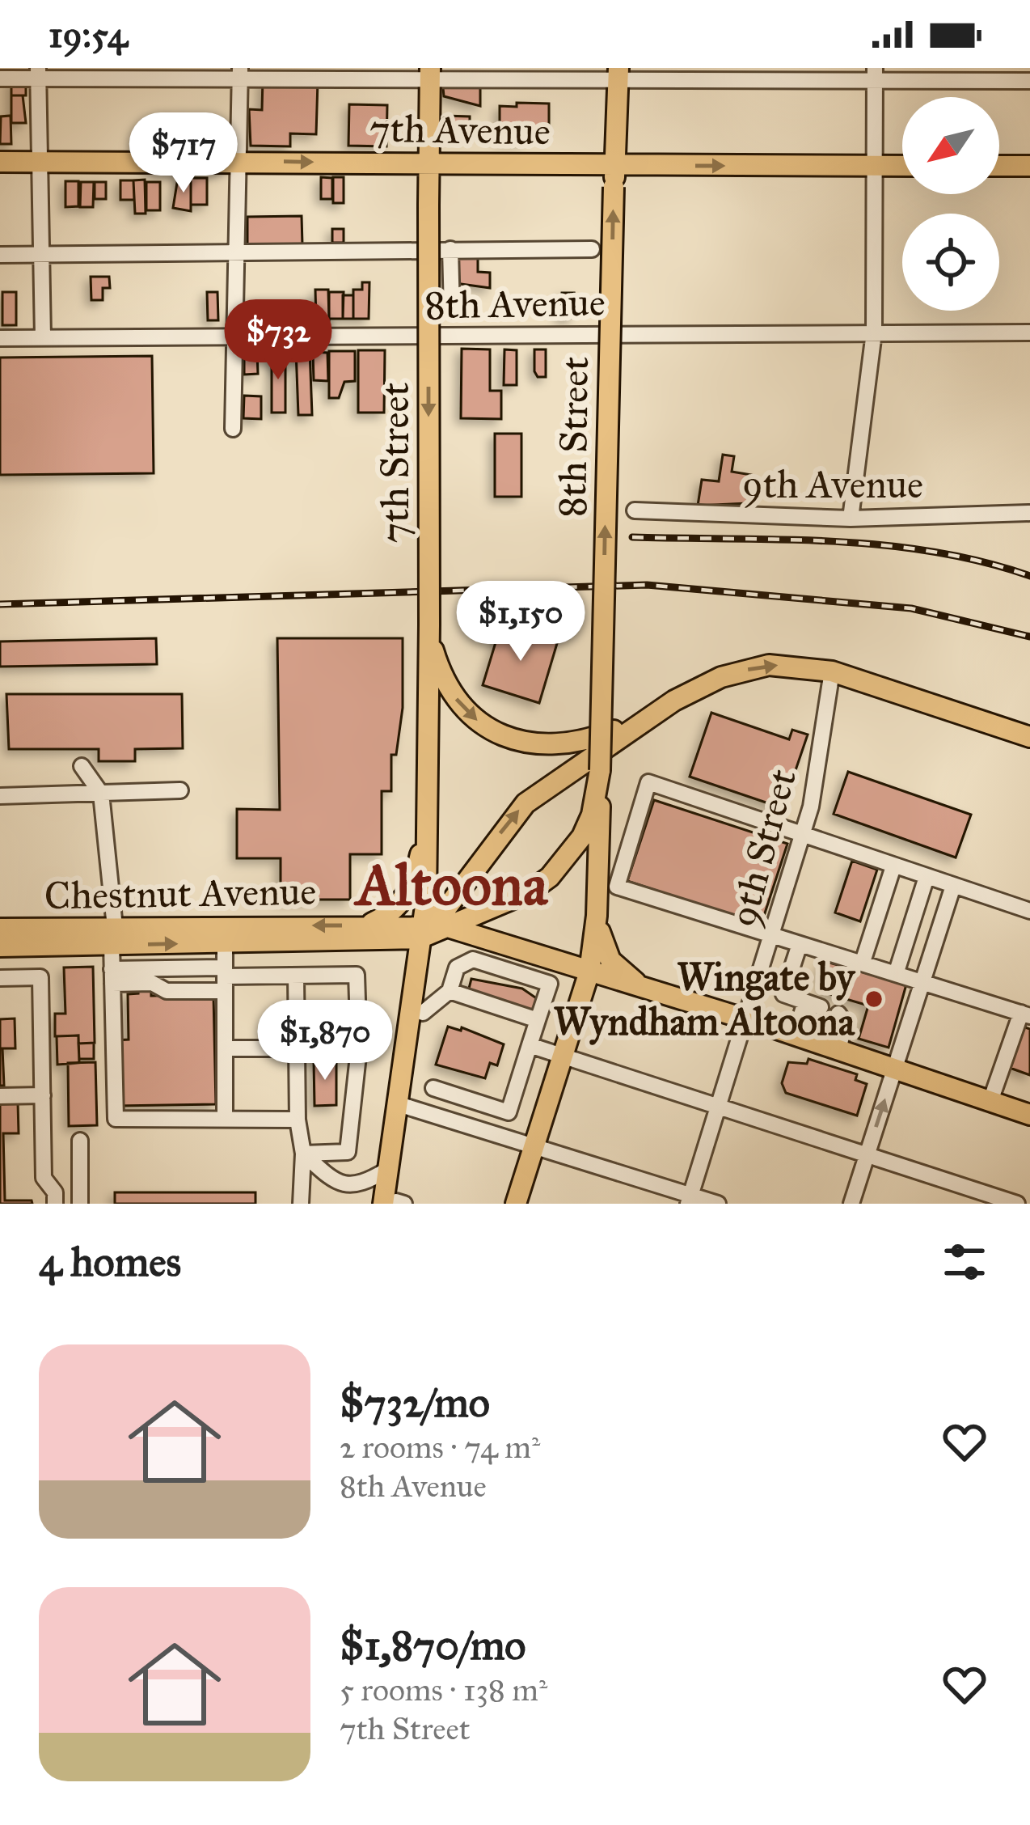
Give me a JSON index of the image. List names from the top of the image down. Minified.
{"streets":{"main road":["7th Avenue","8th Street","7th Street","Chestnut Avenue"],"street":["8th Avenue","9th Avenue","9th Street"]},"crossings":[["7th Avenue","8th Street"],["7th Avenue","7th Street"],["8th Street","Chestnut Avenue"],["7th Street","Chestnut Avenue"],["9th Street","Chestnut Avenue"]],"one_way":["7th Avenue","8th Street"],"districts":["Altoona"],"places":["Wingate by Wyndham Altoona"],"north":"bottom left","page":{"status":"19:54","price":["$717","$732","$1,150","$1,870"],"heading":"4 homes","list":[{"name":"$732/mo","note":"2 rooms · 74 m² · 8th Avenue"},{"name":"$1,870/mo","note":"5 rooms · 138 m² · 7th Street"}]}}
